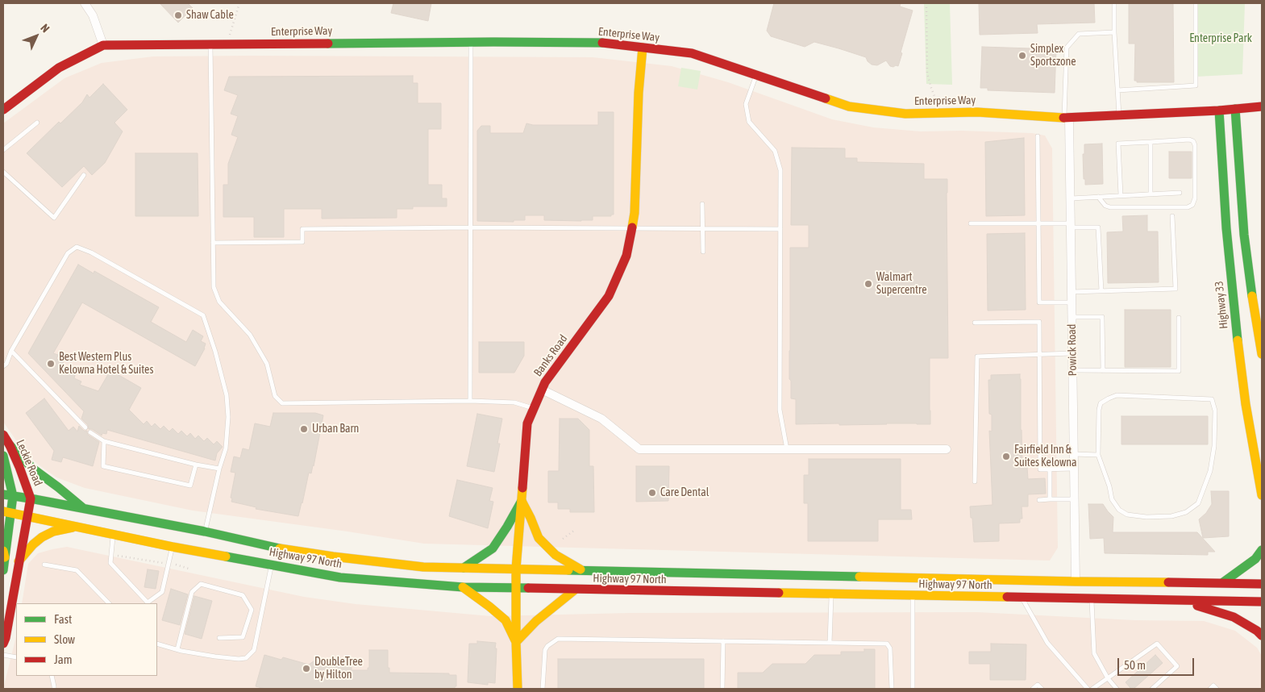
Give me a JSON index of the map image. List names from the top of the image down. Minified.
{"streets":{"main road":["Enterprise Way","Highway 33","Banks Road","Leckie Road","Highway 97 North"],"street":["Powick Road"]},"crossings":[["Enterprise Way","Highway 33"],["Enterprise Way","Powick Road"],["Enterprise Way","Banks Road"],["Powick Road","Highway 97 North"],["Banks Road","Highway 97 North"],["Leckie Road","Highway 97 North"]],"parks":["Enterprise Park"],"places":["Shaw Cable","Simplex Sportszone","Walmart Supercentre","Best Western Plus Kelowna Hotel & Suites","Urban Barn","Fairfield Inn & Suites Kelowna","Care Dental","DoubleTree by Hilton"],"legend":["Fast","Slow","Jam"],"scale_bar":"50 m","north":"top right"}
